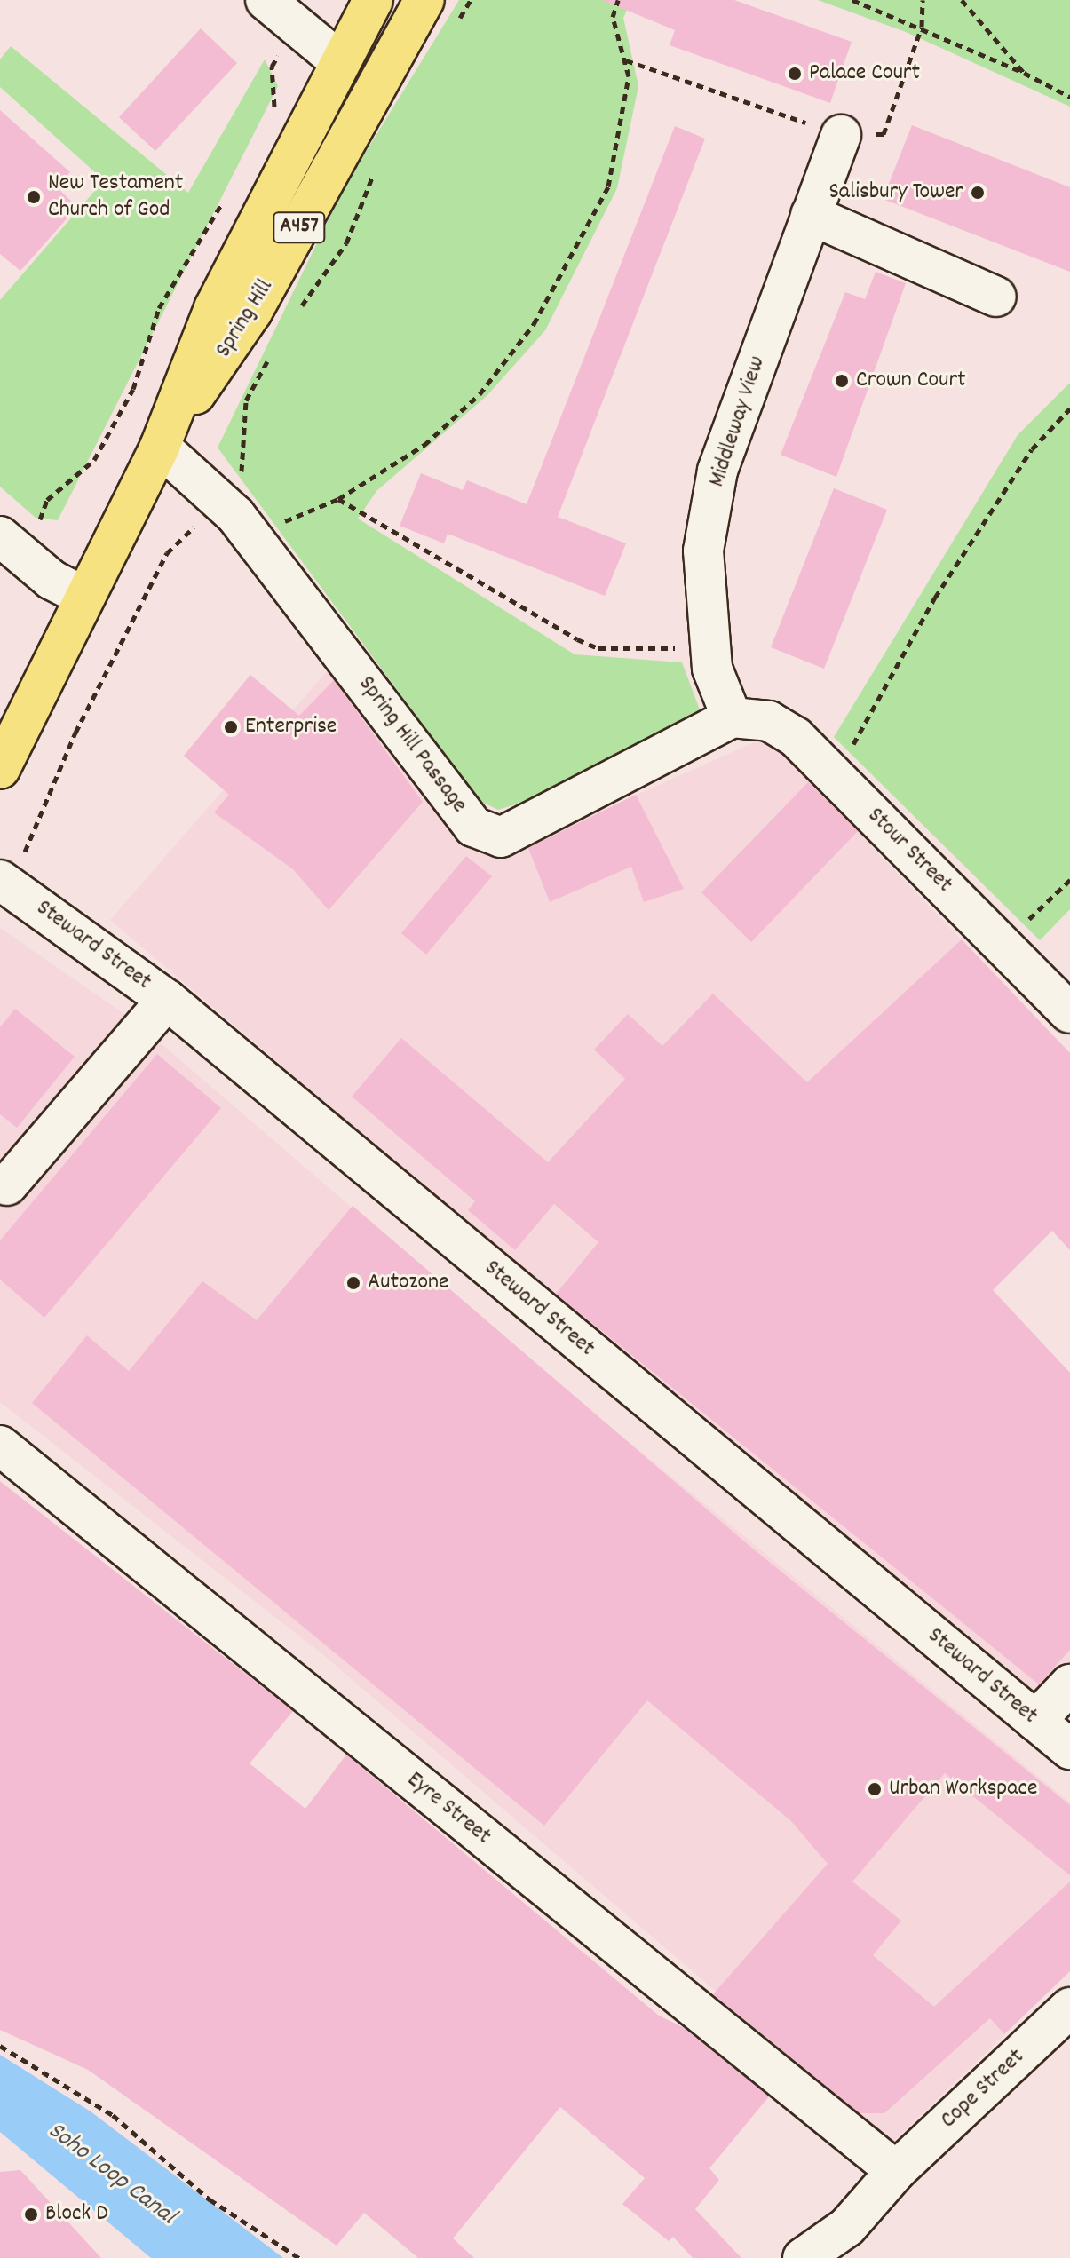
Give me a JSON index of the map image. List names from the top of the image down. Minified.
{"streets":{"main road":["A457","Spring Hill"],"street":["Middleway View","Spring Hill Passage","Stour Street","Steward Street","Eyre Street","Cope Street"]},"crossings":[["Spring Hill","Spring Hill Passage"],["Middleway View","Spring Hill Passage"],["Middleway View","Stour Street"],["Spring Hill Passage","Stour Street"],["Eyre Street","Cope Street"]],"water":["Soho Loop Canal"],"places":["Palace Court","Salisbury Tower","New Testament Church of God","Crown Court","Enterprise","Autozone","Urban Workspace","Block D"]}
